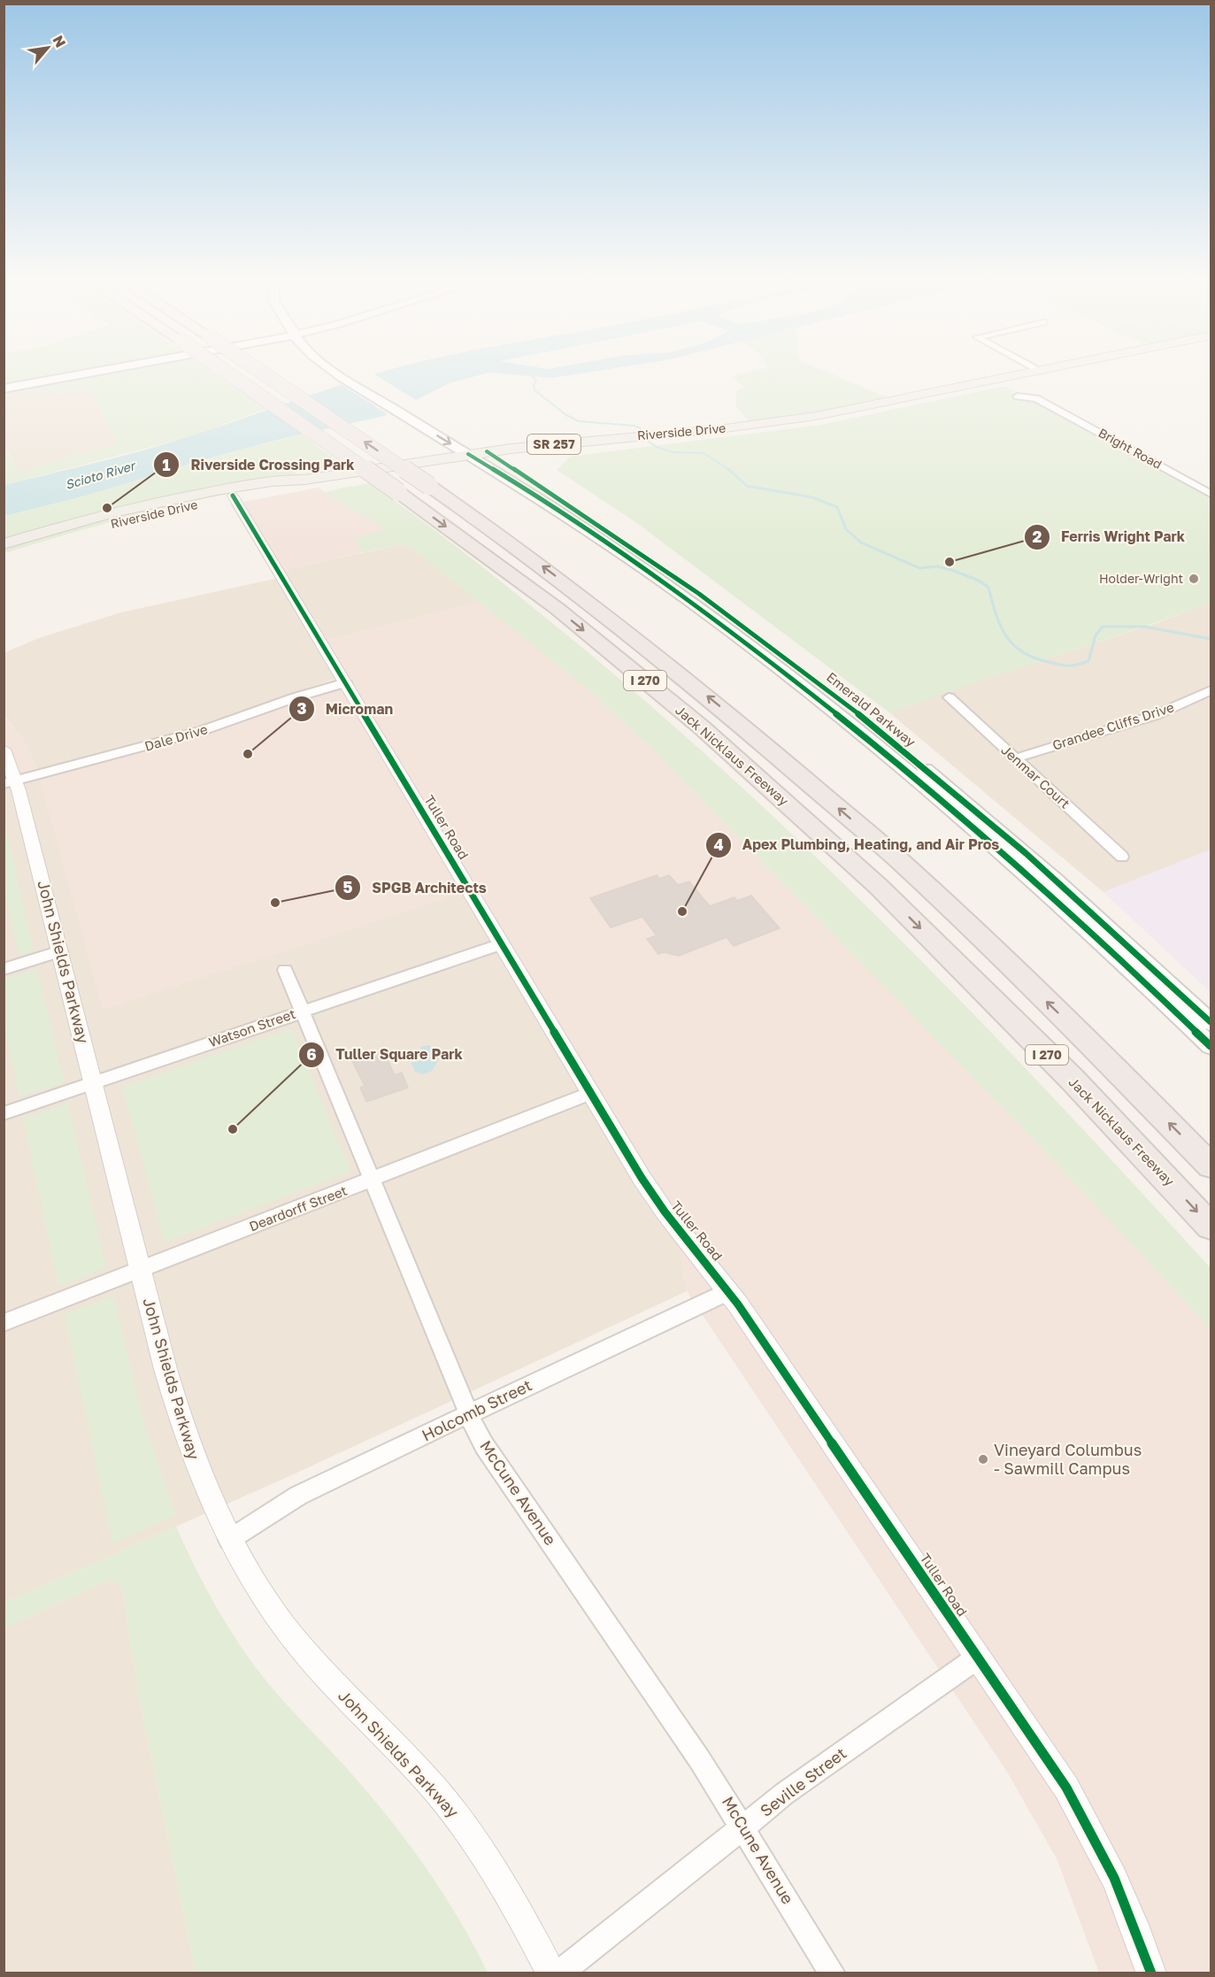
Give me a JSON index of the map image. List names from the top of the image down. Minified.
{"streets":{"highway":["I 270","Jack Nicklaus Freeway"],"main road":["Riverside Drive","SR 257","Emerald Parkway"],"street":["Bright Road","Grandee Cliffs Drive","Dale Drive","Jenmar Court","Tuller Road","John Shields Parkway","Watson Street","Deardorff Street","Holcomb Street","McCune Avenue","Seville Street"]},"crossings":[["Riverside Drive","Emerald Parkway"],["Riverside Drive","Tuller Road"],["Grandee Cliffs Drive","Jenmar Court"],["Dale Drive","Tuller Road"],["Dale Drive","John Shields Parkway"],["Tuller Road","Watson Street"],["Tuller Road","Deardorff Street"],["Tuller Road","Holcomb Street"],["Tuller Road","Seville Street"],["John Shields Parkway","Watson Street"],["John Shields Parkway","Deardorff Street"],["John Shields Parkway","Holcomb Street"],["Watson Street","McCune Avenue"],["Deardorff Street","McCune Avenue"],["Holcomb Street","McCune Avenue"],["McCune Avenue","Seville Street"]],"water":["Scioto River"],"places":["Riverside Crossing Park","Ferris Wright Park","Holder-Wright","Microman","SPGB Architects","Apex Plumbing, Heating, and Air Pros","Tuller Square Park","Vineyard Columbus - Sawmill Campus"],"north":"top right"}
